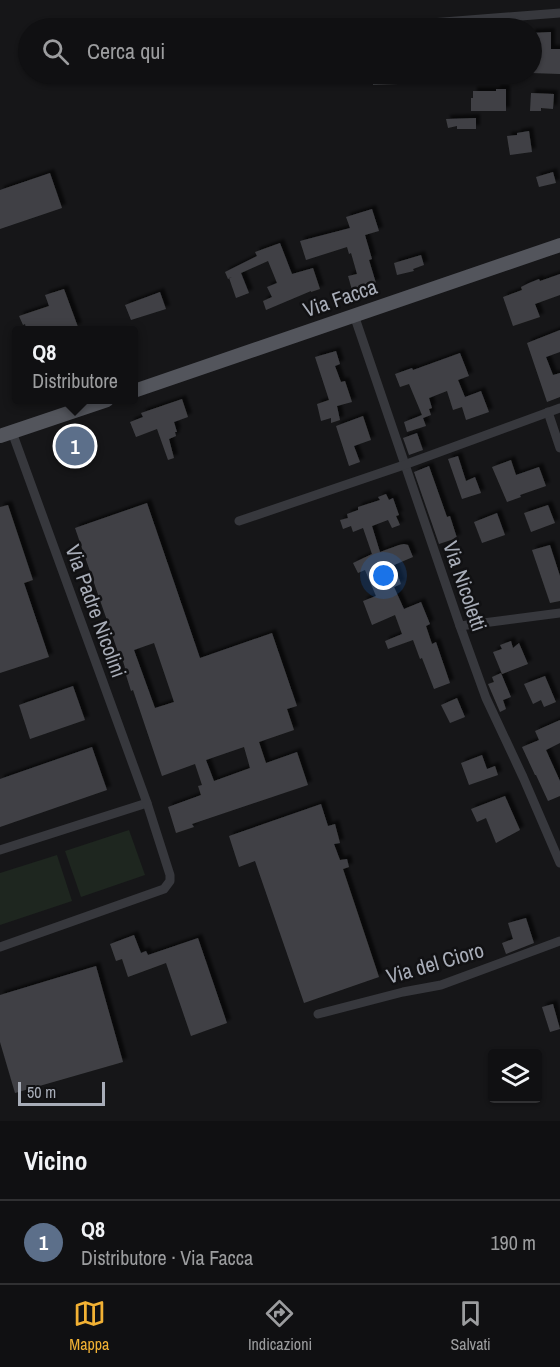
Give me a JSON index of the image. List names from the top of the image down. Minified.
{"streets":{"main road":["Via Facca"],"street":["Via Nicoletti","Via Padre Nicolini","Via del Cioro"]},"crossings":[["Via Facca","Via Nicoletti"]],"scale_bar":"50 m","page":{"search":"Cerca qui","popup":["Q8","Distributore"],"pins":"1","scale":"50 m","heading":"Vicino","list":[{"mark":"1","name":"Q8","note":"Distributore · Via Facca","value":"190 m"}],"nav":["Mappa","Indicazioni","Salvati"]}}
